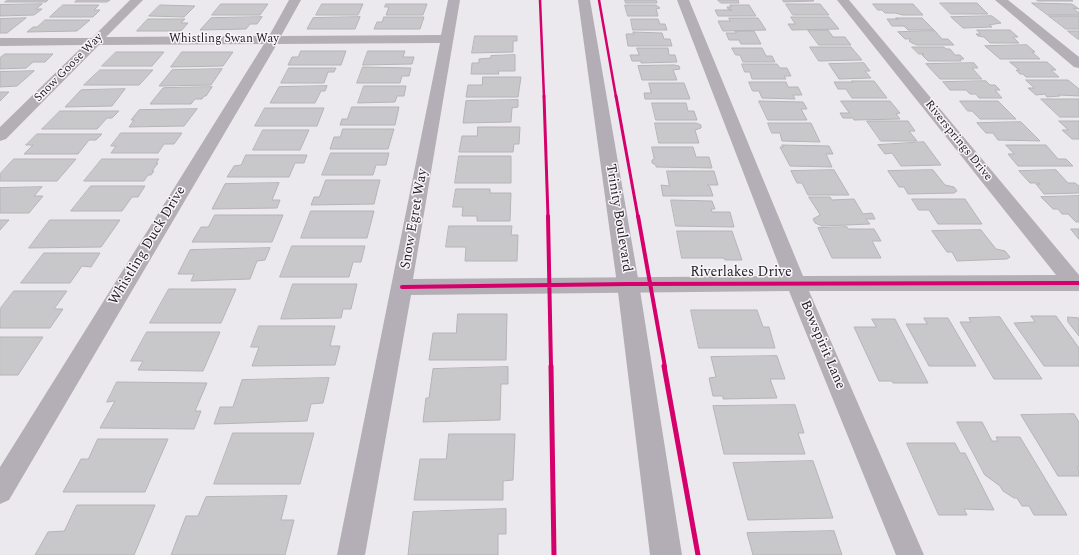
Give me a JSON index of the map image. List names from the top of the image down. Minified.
{"streets":{"main road":["Trinity Boulevard"],"street":["Whistling Swan Way","Snow Goose Way","Riversprings Drive","Snow Egret Way","Whistling Duck Drive","Riverlakes Drive","Bowspirit Lane"]},"crossings":[["Whistling Swan Way","Snow Goose Way"],["Whistling Swan Way","Snow Egret Way"],["Whistling Swan Way","Whistling Duck Drive"],["Riversprings Drive","Riverlakes Drive"],["Trinity Boulevard","Riverlakes Drive"],["Snow Egret Way","Riverlakes Drive"],["Riverlakes Drive","Bowspirit Lane"]]}
